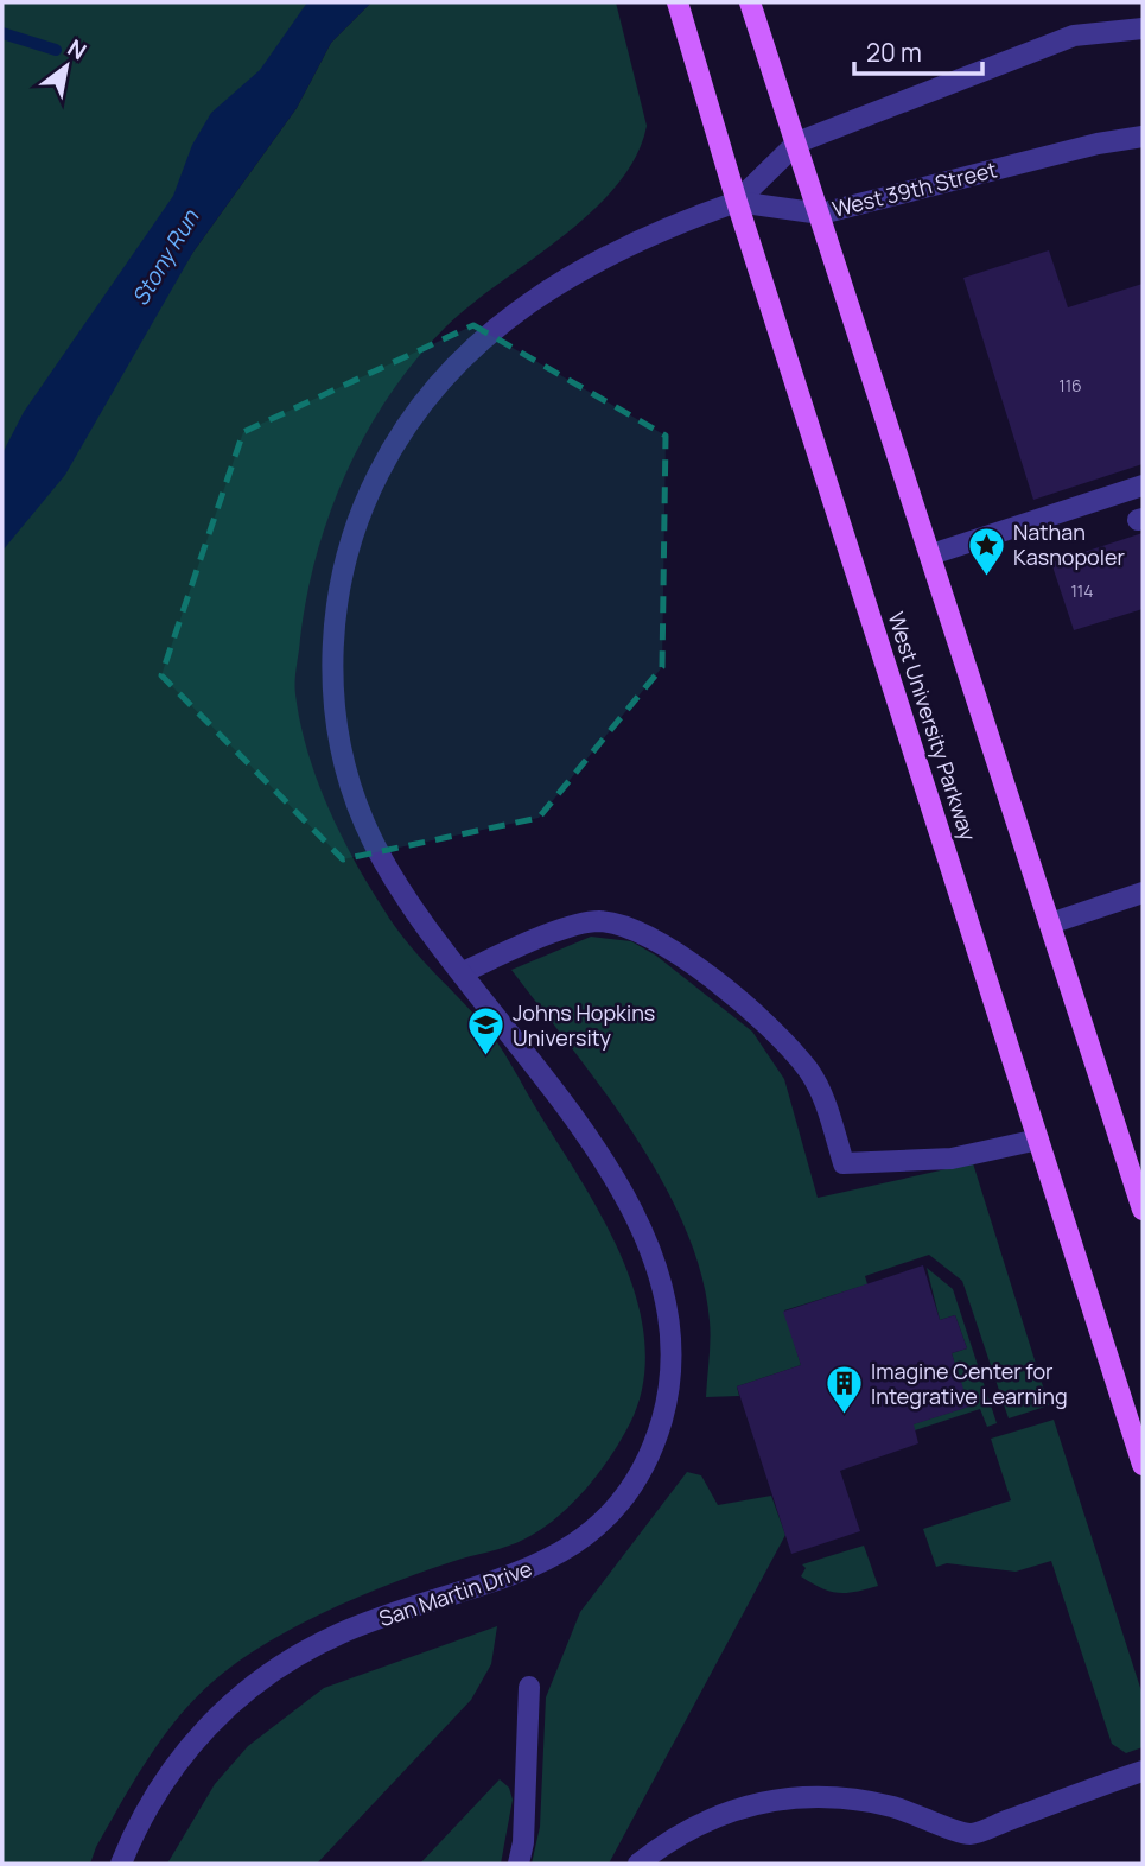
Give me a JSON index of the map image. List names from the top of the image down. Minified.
{"streets":{"main road":["West University Parkway"],"street":["West 39th Street","San Martin Drive"]},"crossings":[["West 39th Street","West University Parkway"],["West 39th Street","San Martin Drive"],["West University Parkway","San Martin Drive"]],"water":["Stony Run"],"places":{"place":["Nathan Kasnopoler"],"school or university":["Johns Hopkins University"],"building":["Imagine Center for Integrative Learning"]},"house_numbers":["116","114"],"scale_bar":"20 m","north":"top right"}
